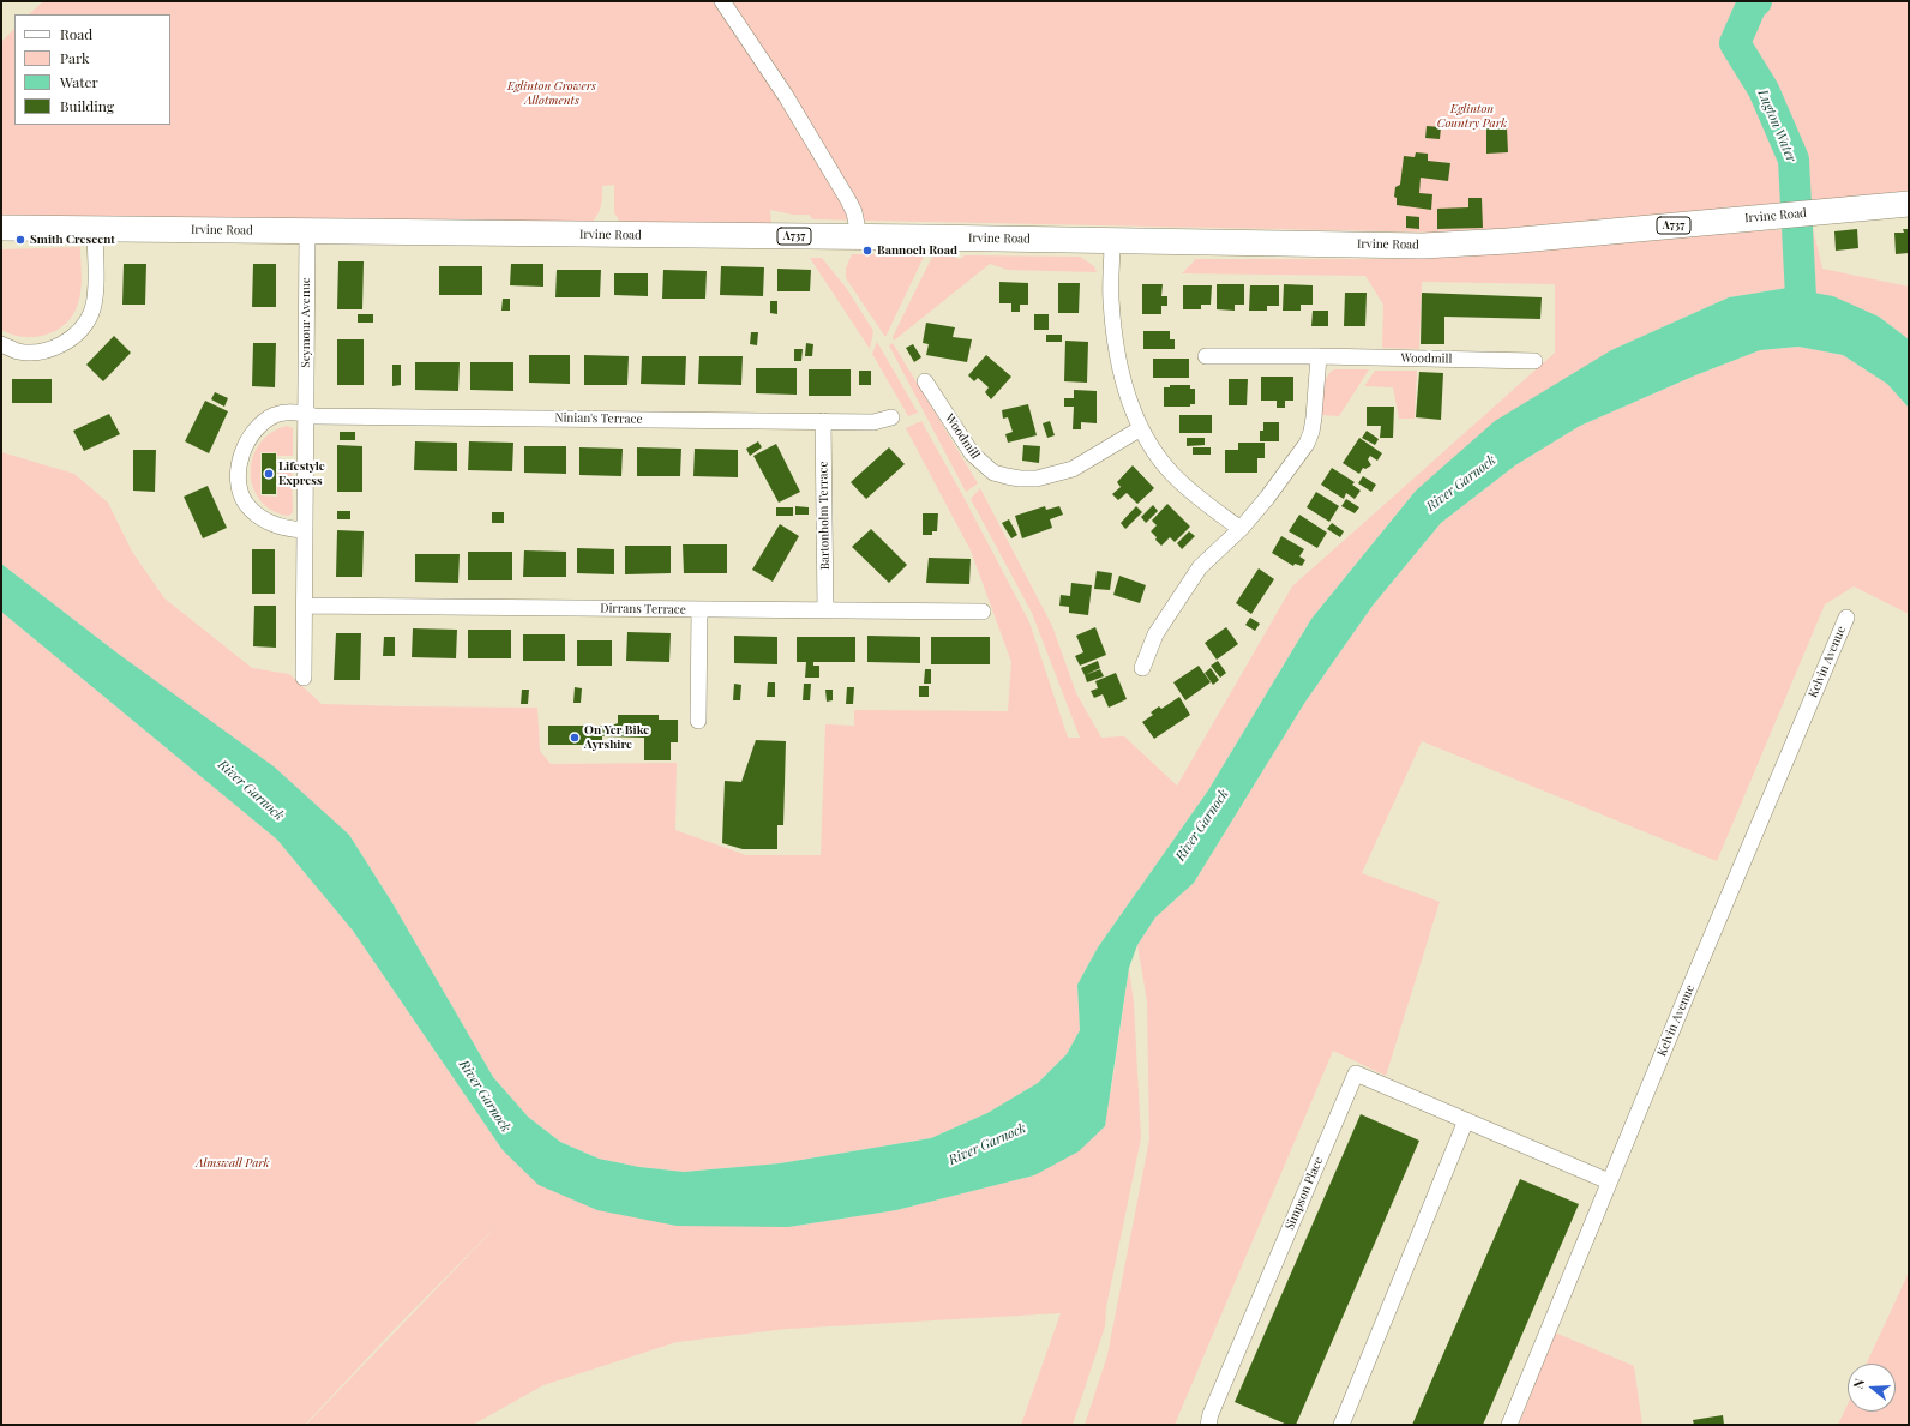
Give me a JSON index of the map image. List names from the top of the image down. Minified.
{"streets":{"main road":["Irvine Road","A737"],"street":["Seymour Avenue","Woodmill","Ninian's Terrace","Bartonholm Terrace","Dirrans Terrace","Kelvin Avenue","Simpson Place"]},"crossings":[["Irvine Road","Seymour Avenue"],["Seymour Avenue","Ninian's Terrace"],["Seymour Avenue","Dirrans Terrace"],["Ninian's Terrace","Bartonholm Terrace"],["Bartonholm Terrace","Dirrans Terrace"],["Kelvin Avenue","Simpson Place"]],"water":["Lugton Water","River Garnock"],"parks":["Eglinton Growers Allotments","Eglinton Country Park","Almswall Park"],"places":["Smith Crescent","Bannoch Road","Lifestyle Express","On Yer Bike Ayrshire"],"legend":["Road","Park","Water","Building"],"north":"left"}
